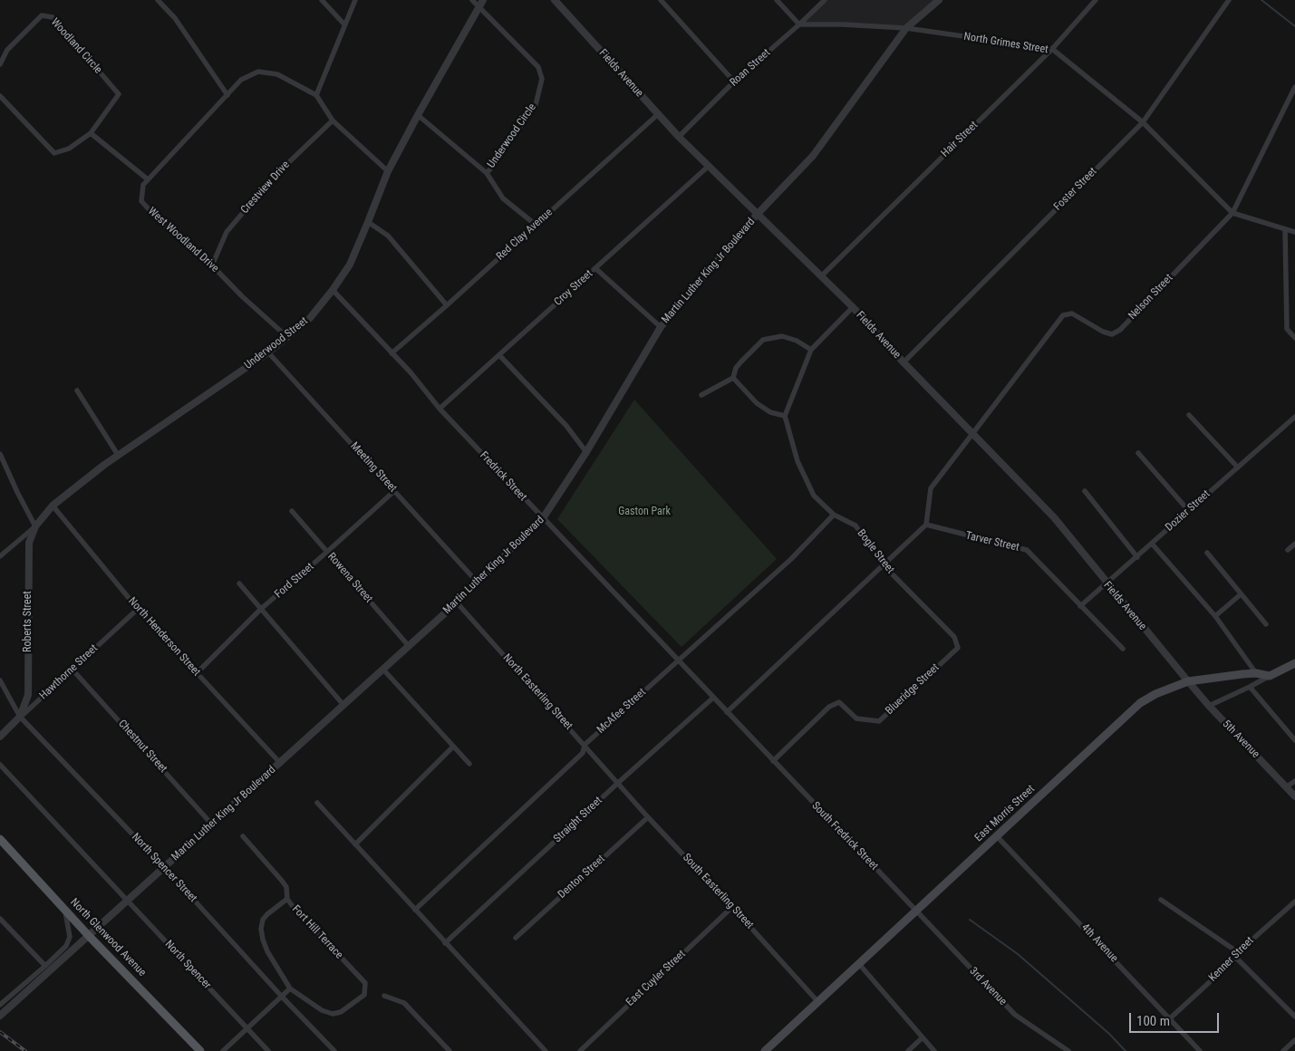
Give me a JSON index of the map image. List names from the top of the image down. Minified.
{"streets":{"main road":["East Morris Street","North Glenwood Avenue"],"street":["North Grimes Street","Woodland Circle","Roan Street","Fields Avenue","Underwood Circle","Hair Street","Crestview Drive","Foster Street","Red Clay Avenue","West Woodland Drive","Martin Luther King Jr Boulevard","Croy Street","Nelson Street","Underwood Street","Meeting Street","Fredrick Street","Dozier Street","Tarver Street","Bogle Street","Rowena Street","Ford Street","Roberts Street","North Henderson Street","Hawthorne Street","Blueridge Street","North Easterling Street","McAfee Street","5th Avenue","Chestnut Street","Straight Street","South Fredrick Street","North Spencer Street","Denton Street","South Easterling Street","Fort Hill Terrace","4th Avenue","Kenner Street","North Spencer","East Cuyler Street","3rd Avenue"]},"crossings":[["North Grimes Street","Roan Street"],["North Grimes Street","Hair Street"],["North Grimes Street","Foster Street"],["North Grimes Street","Martin Luther King Jr Boulevard"],["North Grimes Street","Nelson Street"],["Roan Street","Fields Avenue"],["Fields Avenue","Hair Street"],["Fields Avenue","Foster Street"],["Fields Avenue","Red Clay Avenue"],["Fields Avenue","Martin Luther King Jr Boulevard"],["Fields Avenue","Croy Street"],["Fields Avenue","Nelson Street"],["Fields Avenue","Dozier Street"],["Fields Avenue","5th Avenue"],["Fields Avenue","East Morris Street"],["Underwood Circle","Underwood Street"],["Crestview Drive","West Woodland Drive"],["Red Clay Avenue","Fredrick Street"],["West Woodland Drive","Underwood Street"],["Martin Luther King Jr Boulevard","Meeting Street"],["Martin Luther King Jr Boulevard","Fredrick Street"],["Martin Luther King Jr Boulevard","Rowena Street"],["Martin Luther King Jr Boulevard","North Henderson Street"],["Martin Luther King Jr Boulevard","North Easterling Street"],["Martin Luther King Jr Boulevard","Chestnut Street"],["Martin Luther King Jr Boulevard","North Spencer Street"],["Martin Luther King Jr Boulevard","North Glenwood Avenue"],["Martin Luther King Jr Boulevard","North Spencer"],["Croy Street","Fredrick Street"],["Underwood Street","Meeting Street"],["Underwood Street","Fredrick Street"],["Underwood Street","Roberts Street"],["Underwood Street","North Henderson Street"],["Meeting Street","Ford Street"],["Fredrick Street","McAfee Street"],["Fredrick Street","Straight Street"],["Fredrick Street","South Fredrick Street"],["Dozier Street","Tarver Street"],["Bogle Street","Blueridge Street"],["Bogle Street","McAfee Street"],["Rowena Street","Ford Street"],["Ford Street","North Henderson Street"],["Roberts Street","Hawthorne Street"],["Roberts Street","North Spencer Street"],["North Henderson Street","Hawthorne Street"],["Hawthorne Street","Chestnut Street"],["Hawthorne Street","North Spencer Street"],["Blueridge Street","South Fredrick Street"],["North Easterling Street","McAfee Street"],["North Easterling Street","Straight Street"],["North Easterling Street","South Easterling Street"],["5th Avenue","East Morris Street"],["East Morris Street","South Fredrick Street"],["East Morris Street","South Easterling Street"],["East Morris Street","4th Avenue"],["East Morris Street","3rd Avenue"],["Straight Street","South Easterling Street"],["South Fredrick Street","3rd Avenue"],["Denton Street","South Easterling Street"],["South Easterling Street","East Cuyler Street"],["4th Avenue","Kenner Street"]],"parks":["Gaston Park"],"scale_bar":"100 m"}
